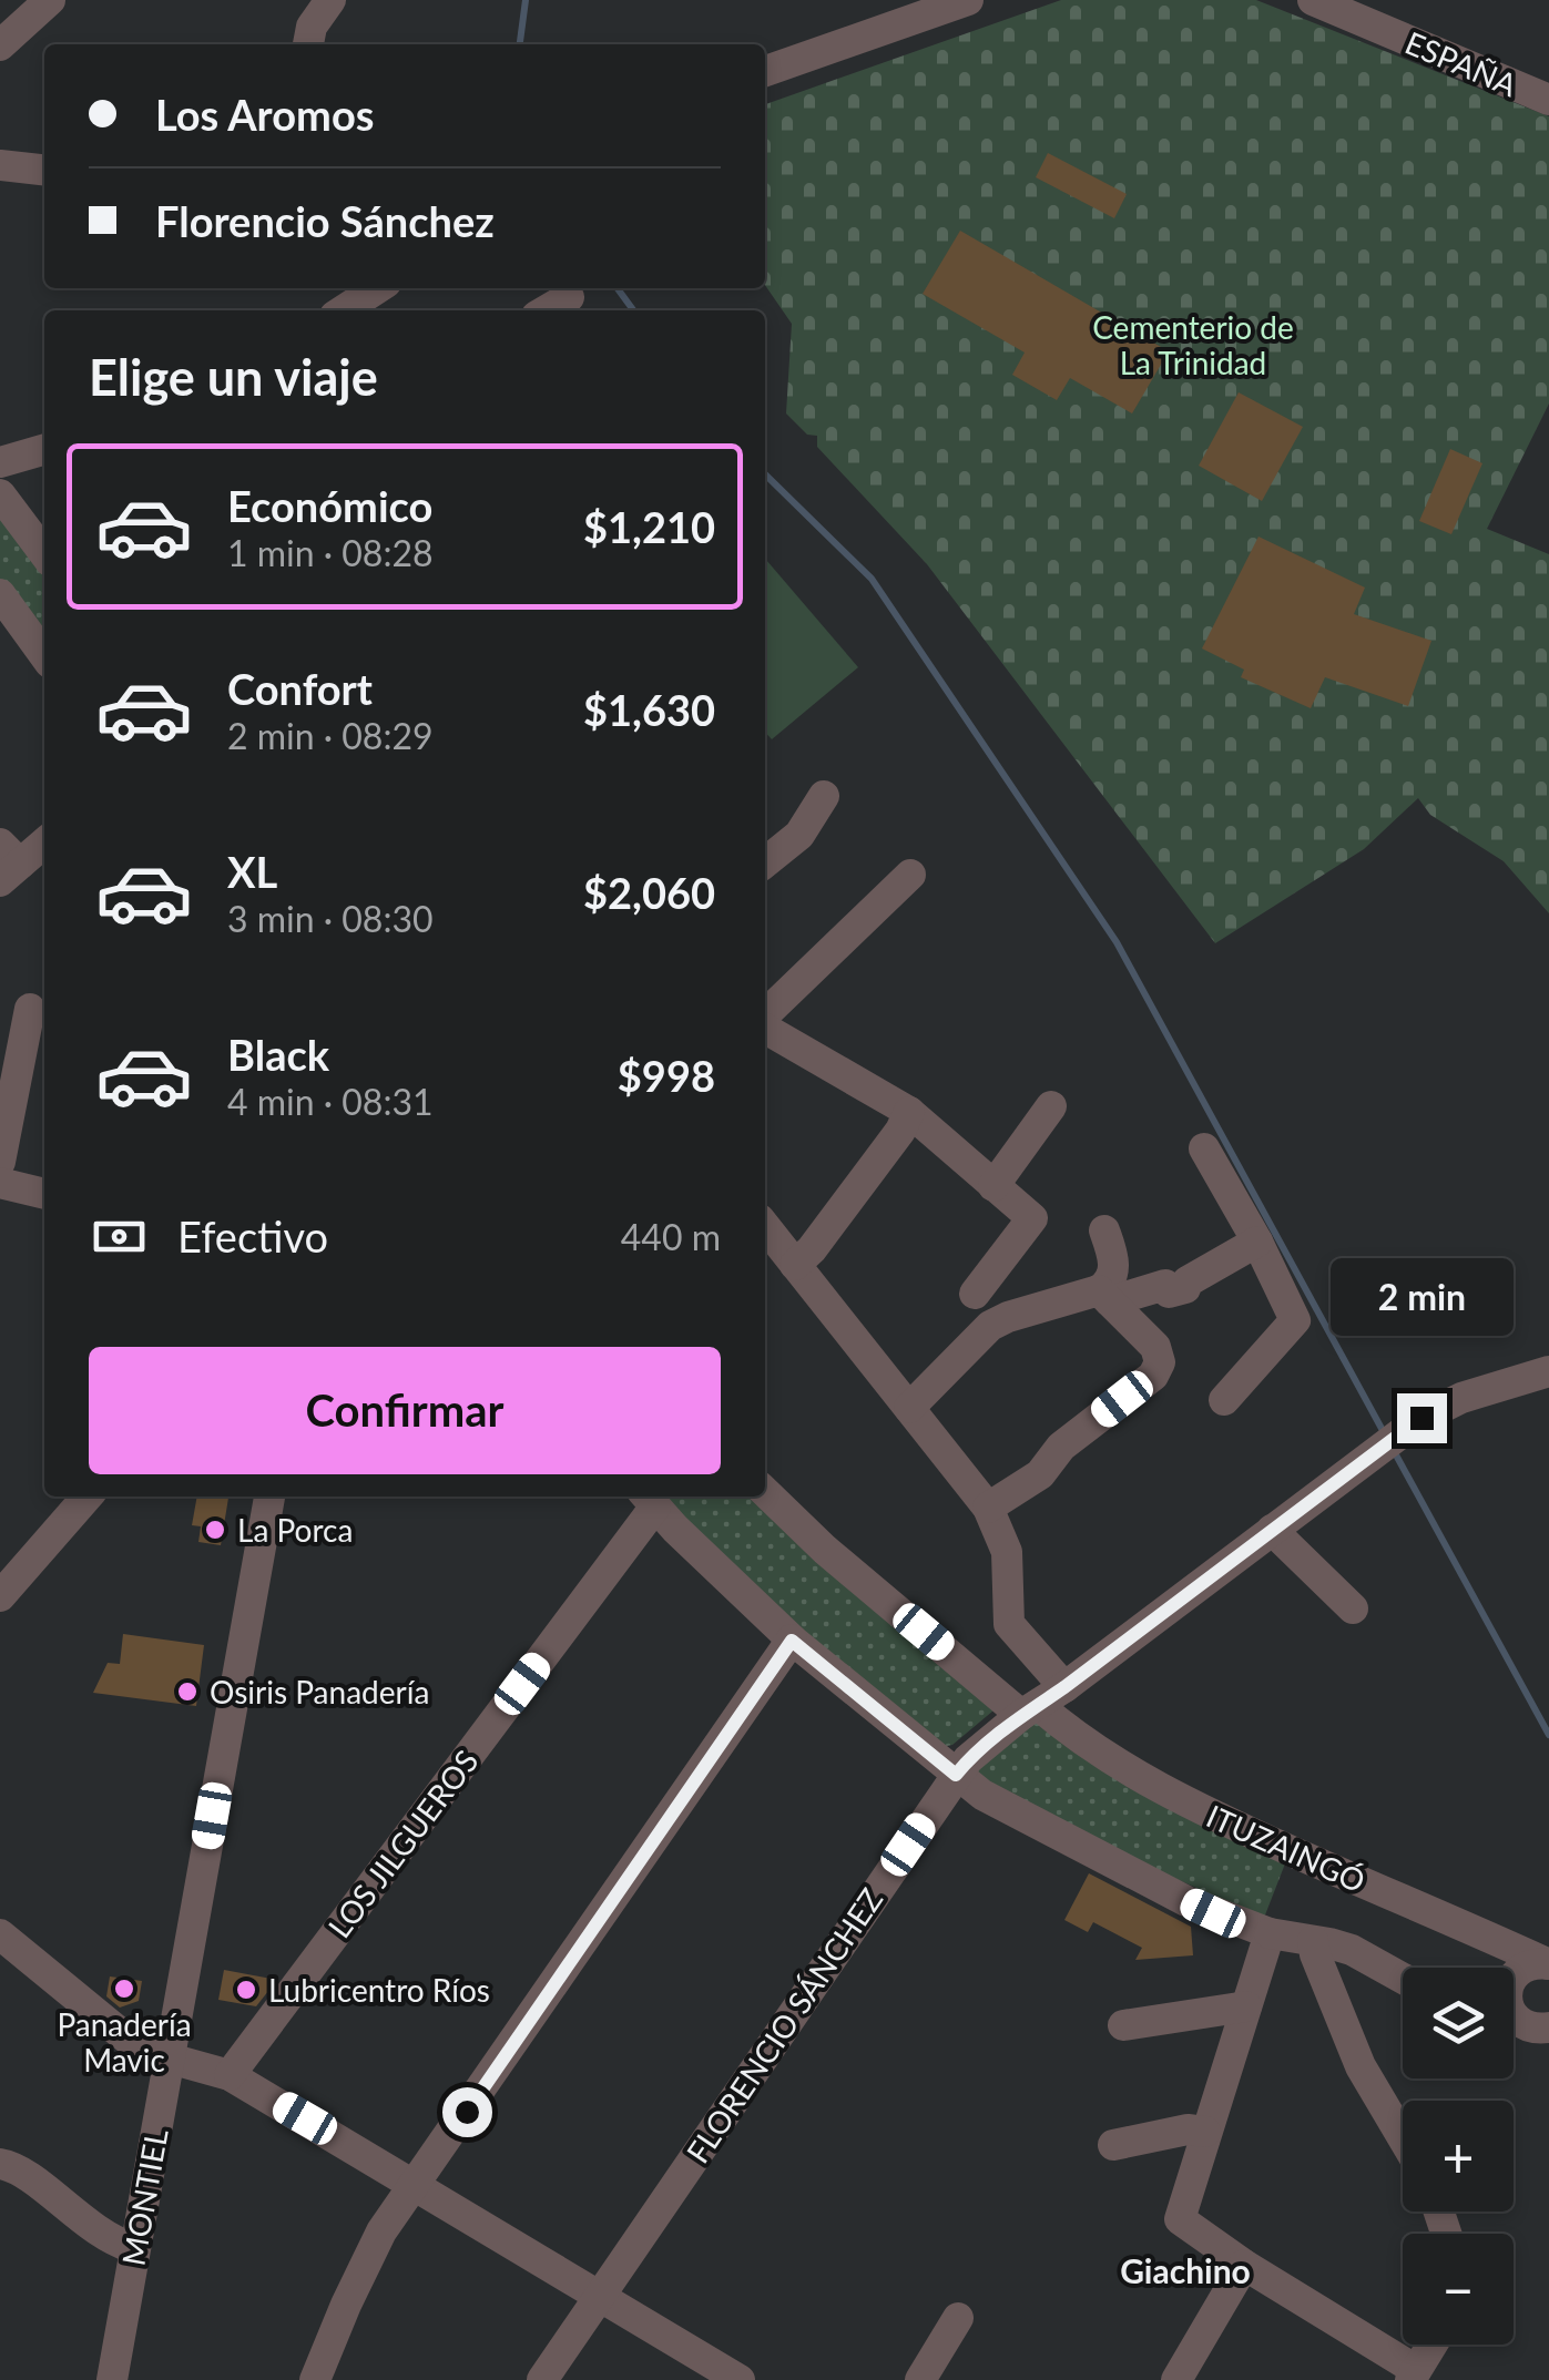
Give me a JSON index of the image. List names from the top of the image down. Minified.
{"streets":{"street":["ESPAÑA","LOS JILGUEROS","ITUZAINGÓ","FLORENCIO SÁNCHEZ","MONTIEL"]},"crossings":[["ITUZAINGÓ","FLORENCIO SÁNCHEZ"]],"districts":["Giachino"],"parks":["Cementerio de La Trinidad"],"places":["La Porca","Osiris Panadería","Panadería Mavic","Lubricentro Ríos"],"page":{"banner":["Los Aromos","Florencio Sánchez"],"heading":"Elige un viaje","list":[{"name":"Económico","note":"1 min · 08:28","value":"$1,210"},{"name":"Confort","note":"2 min · 08:29","value":"$1,630"},{"name":"XL","note":"3 min · 08:30","value":"$2,060"},{"name":"Black","note":"4 min · 08:31","value":"$998"}],"pay":["Efectivo","440 m"],"bubble":"2 min","buttons":"Confirmar","map_buttons":["+","−"]}}
